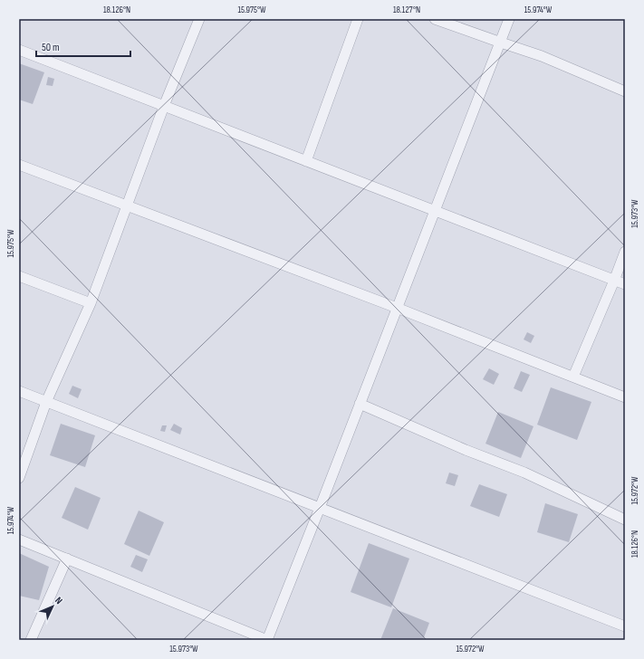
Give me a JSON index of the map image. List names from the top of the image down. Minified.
{"scale_bar":"50 m","north":"top right","coordinates":["18.126°N","15.975°W","18.127°N","15.974°W","15.973°W","15.972°W"]}
